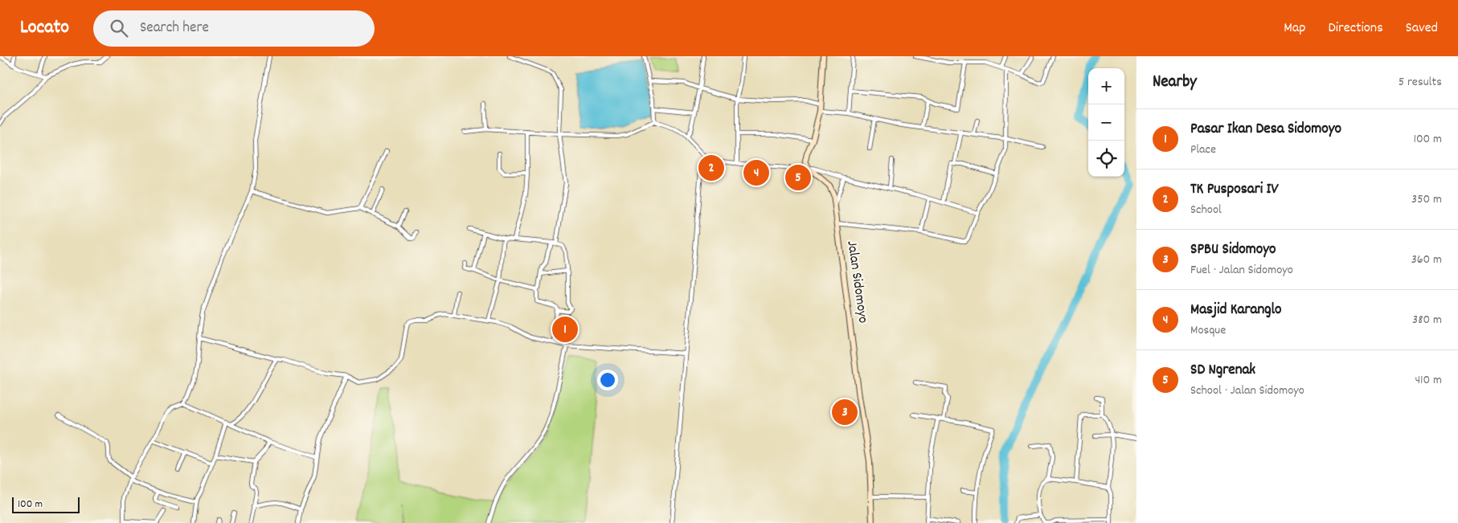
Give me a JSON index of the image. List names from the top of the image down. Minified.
{"streets":{"main road":["Jalan Sidomoyo"]},"scale_bar":"100 m","page":{"header":"Locato","search":"Search here","nav":["Map","Directions","Saved"],"heading":["Nearby","5 results"],"map_buttons":["+","−"],"list":[{"mark":"1","name":"Pasar Ikan Desa Sidomoyo","note":"Place","value":"100 m"},{"mark":"2","name":"TK Pusposari IV","note":"School","value":"350 m"},{"mark":"3","name":"SPBU Sidomoyo","note":"Fuel · Jalan Sidomoyo","value":"360 m"},{"mark":"4","name":"Masjid Karanglo","note":"Mosque","value":"380 m"},{"mark":"5","name":"SD Ngrenak","note":"School · Jalan Sidomoyo","value":"410 m"}],"pins":["2","4","5","1","3"],"scale":"100 m"}}
